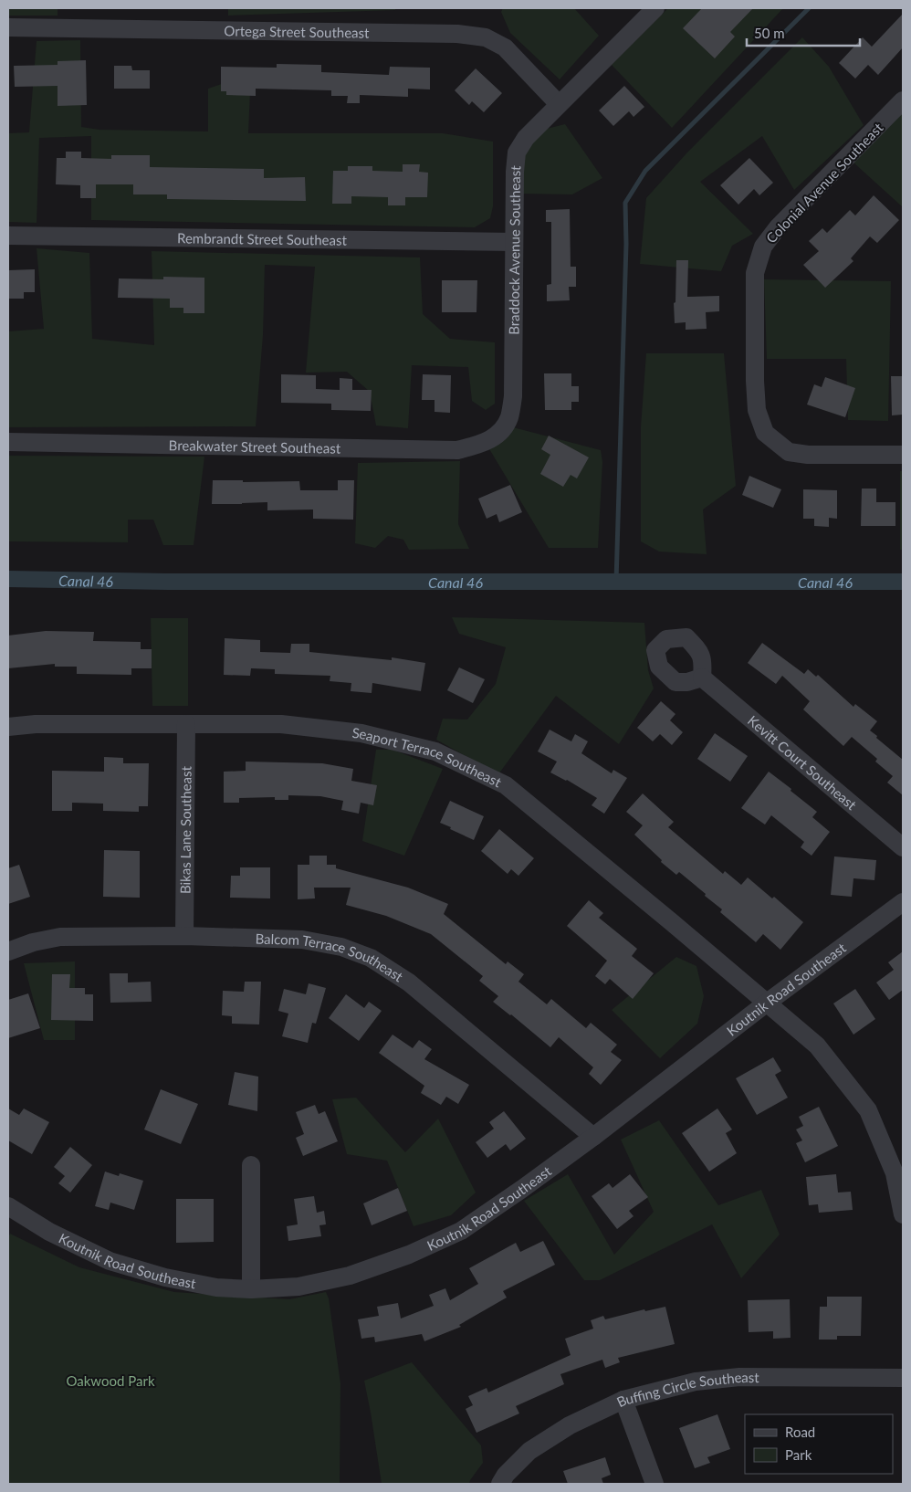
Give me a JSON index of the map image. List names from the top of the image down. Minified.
{"streets":{"street":["Ortega Street Southeast","Colonial Avenue Southeast","Rembrandt Street Southeast","Braddock Avenue Southeast","Breakwater Street Southeast","Seaport Terrace Southeast","Kevitt Court Southeast","Bikas Lane Southeast","Balcom Terrace Southeast","Koutnik Road Southeast","Buffing Circle Southeast"]},"crossings":[["Ortega Street Southeast","Braddock Avenue Southeast"],["Rembrandt Street Southeast","Braddock Avenue Southeast"],["Braddock Avenue Southeast","Breakwater Street Southeast"],["Seaport Terrace Southeast","Bikas Lane Southeast"],["Seaport Terrace Southeast","Koutnik Road Southeast"],["Bikas Lane Southeast","Balcom Terrace Southeast"],["Balcom Terrace Southeast","Koutnik Road Southeast"]],"water":["Canal 46"],"parks":["Oakwood Park"],"legend":["Road","Park"],"scale_bar":"50 m"}
